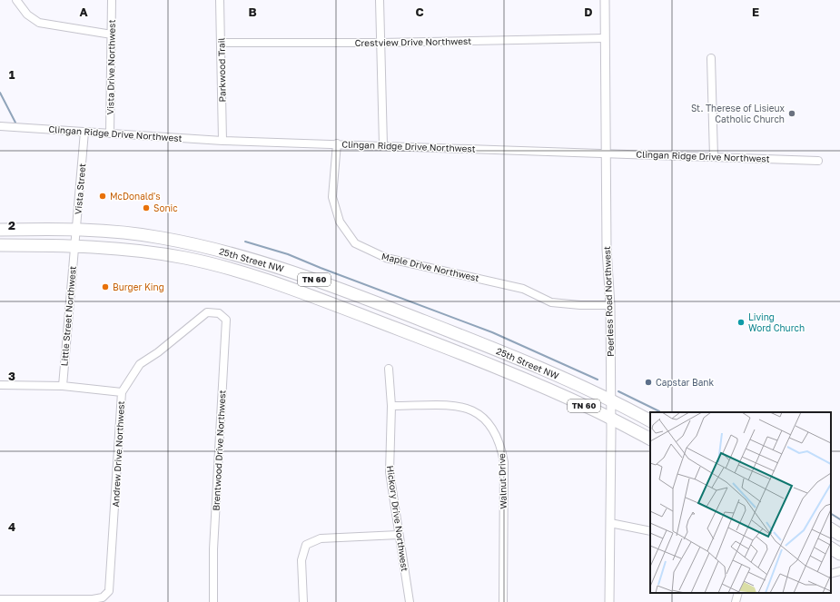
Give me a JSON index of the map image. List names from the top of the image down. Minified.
{"streets":{"highway":["25th Street NW","TN 60"],"street":["Crestview Drive Northwest","Vista Drive Northwest","Parkwood Trail","Clingan Ridge Drive Northwest","Vista Street","Maple Drive Northwest","Peerless Road Northwest","Little Street Northwest","Brentwood Drive Northwest","Andrew Drive Northwest","Walnut Drive","Hickory Drive Northwest"]},"crossings":[["Crestview Drive Northwest","Parkwood Trail"],["Crestview Drive Northwest","Peerless Road Northwest"],["Vista Drive Northwest","Clingan Ridge Drive Northwest"],["Parkwood Trail","Clingan Ridge Drive Northwest"],["Clingan Ridge Drive Northwest","Vista Street"],["Clingan Ridge Drive Northwest","Maple Drive Northwest"],["Clingan Ridge Drive Northwest","Peerless Road Northwest"],["Vista Street","25th Street NW"],["Vista Street","Little Street Northwest"],["25th Street NW","TN 60"],["25th Street NW","Peerless Road Northwest"],["25th Street NW","Little Street Northwest"],["Maple Drive Northwest","Peerless Road Northwest"],["TN 60","Peerless Road Northwest"],["Brentwood Drive Northwest","Andrew Drive Northwest"],["Walnut Drive","Hickory Drive Northwest"]],"places":["St. Therese of Lisieux Catholic Church","McDonald's","Sonic","Burger King","Living Word Church","Capstar Bank"],"grid":{"columns":["A","B","C","D","E"],"rows":["1","2","3","4"]}}
